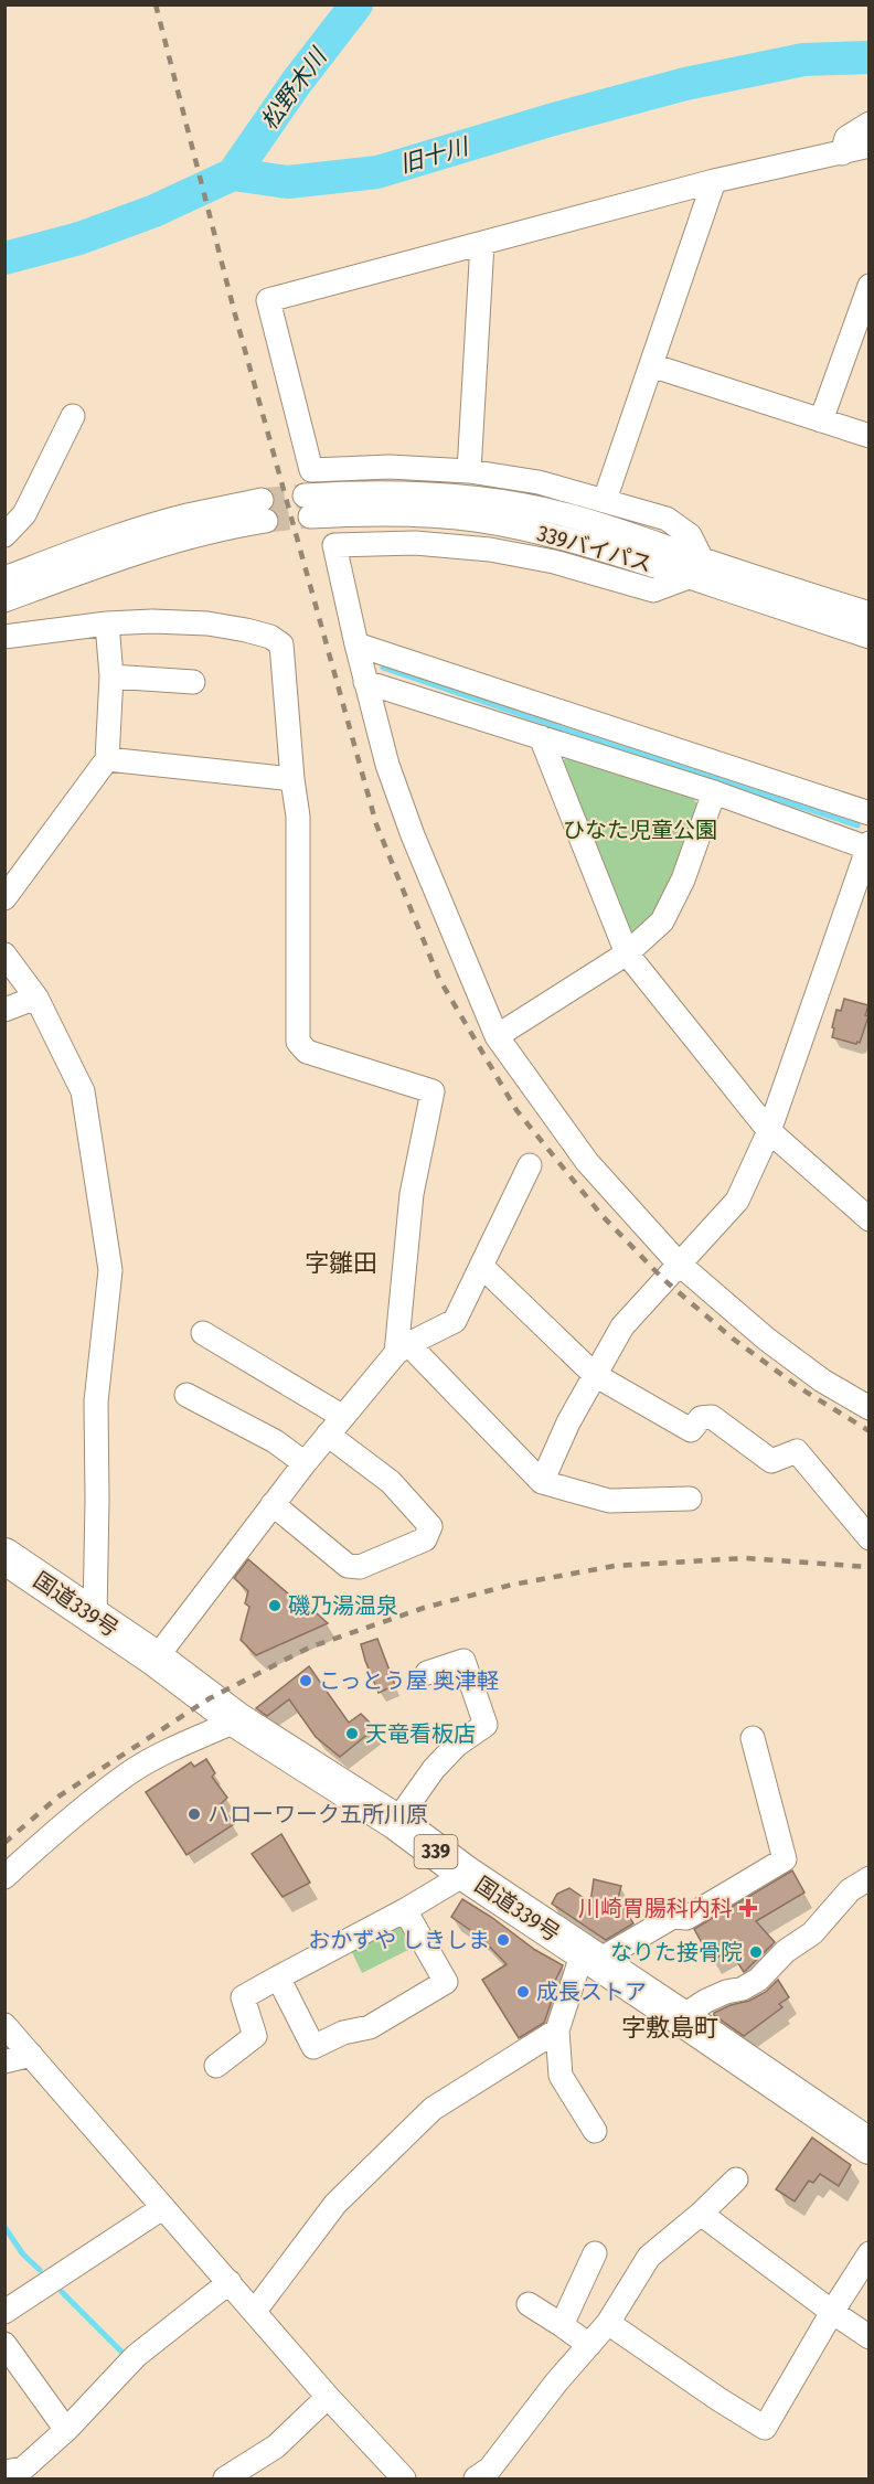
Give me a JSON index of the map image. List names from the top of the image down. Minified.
{"streets":{"highway":["国道339号","339"]},"districts":["字雛田","字敷島町"],"water":["松野木川","旧十川"],"parks":["ひなた児童公園"],"places":{"other":["磯乃湯温泉","こっとう屋 奥津軽","天竜看板店","ハローワーク五所川原","おかずや しきしま","なりた接骨院","成長ストア"],"health":["川崎胃腸科内科"]}}
